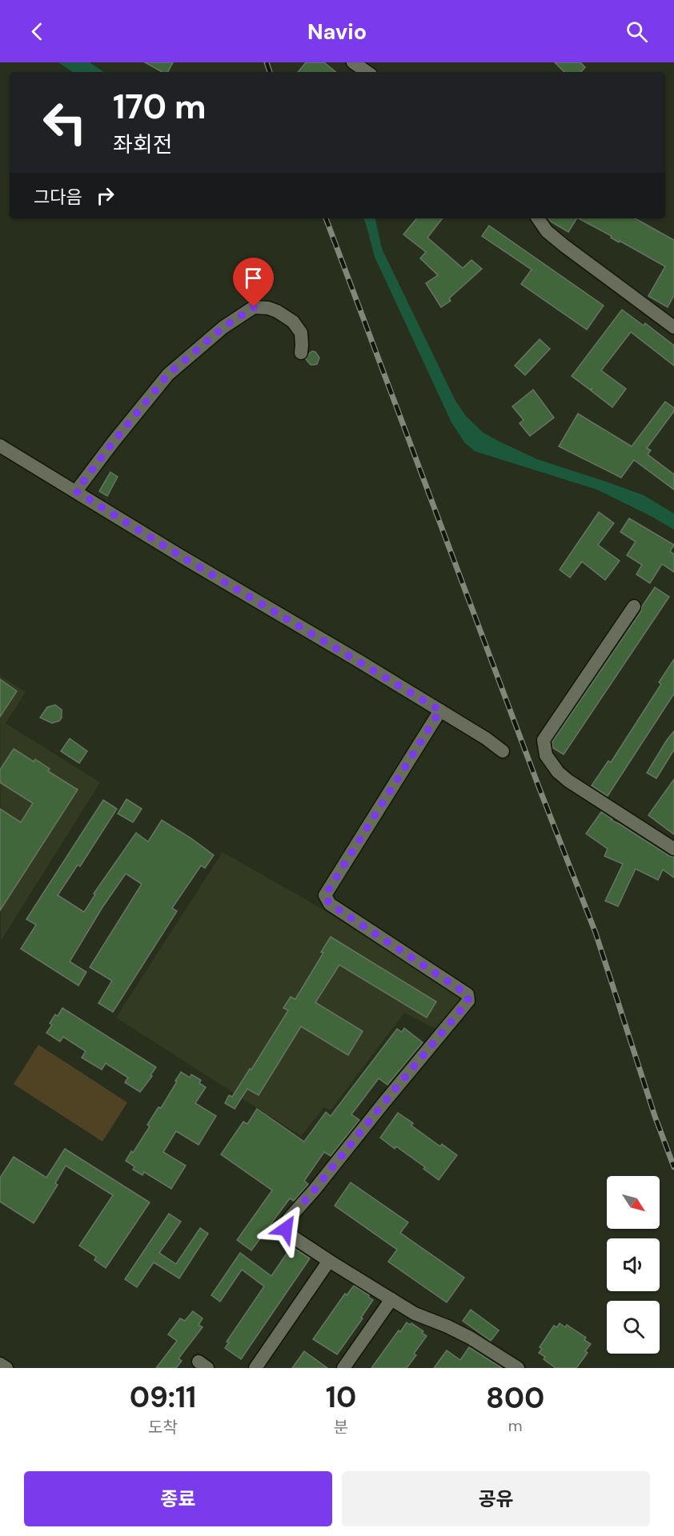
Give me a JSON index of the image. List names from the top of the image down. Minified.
{"north":"bottom right","page":{"header":"Navio","turn":["170 m","좌회전"],"then":"그다음","eta":["09:11","도착","10","분","800","m"],"buttons":["종료","공유"]}}
